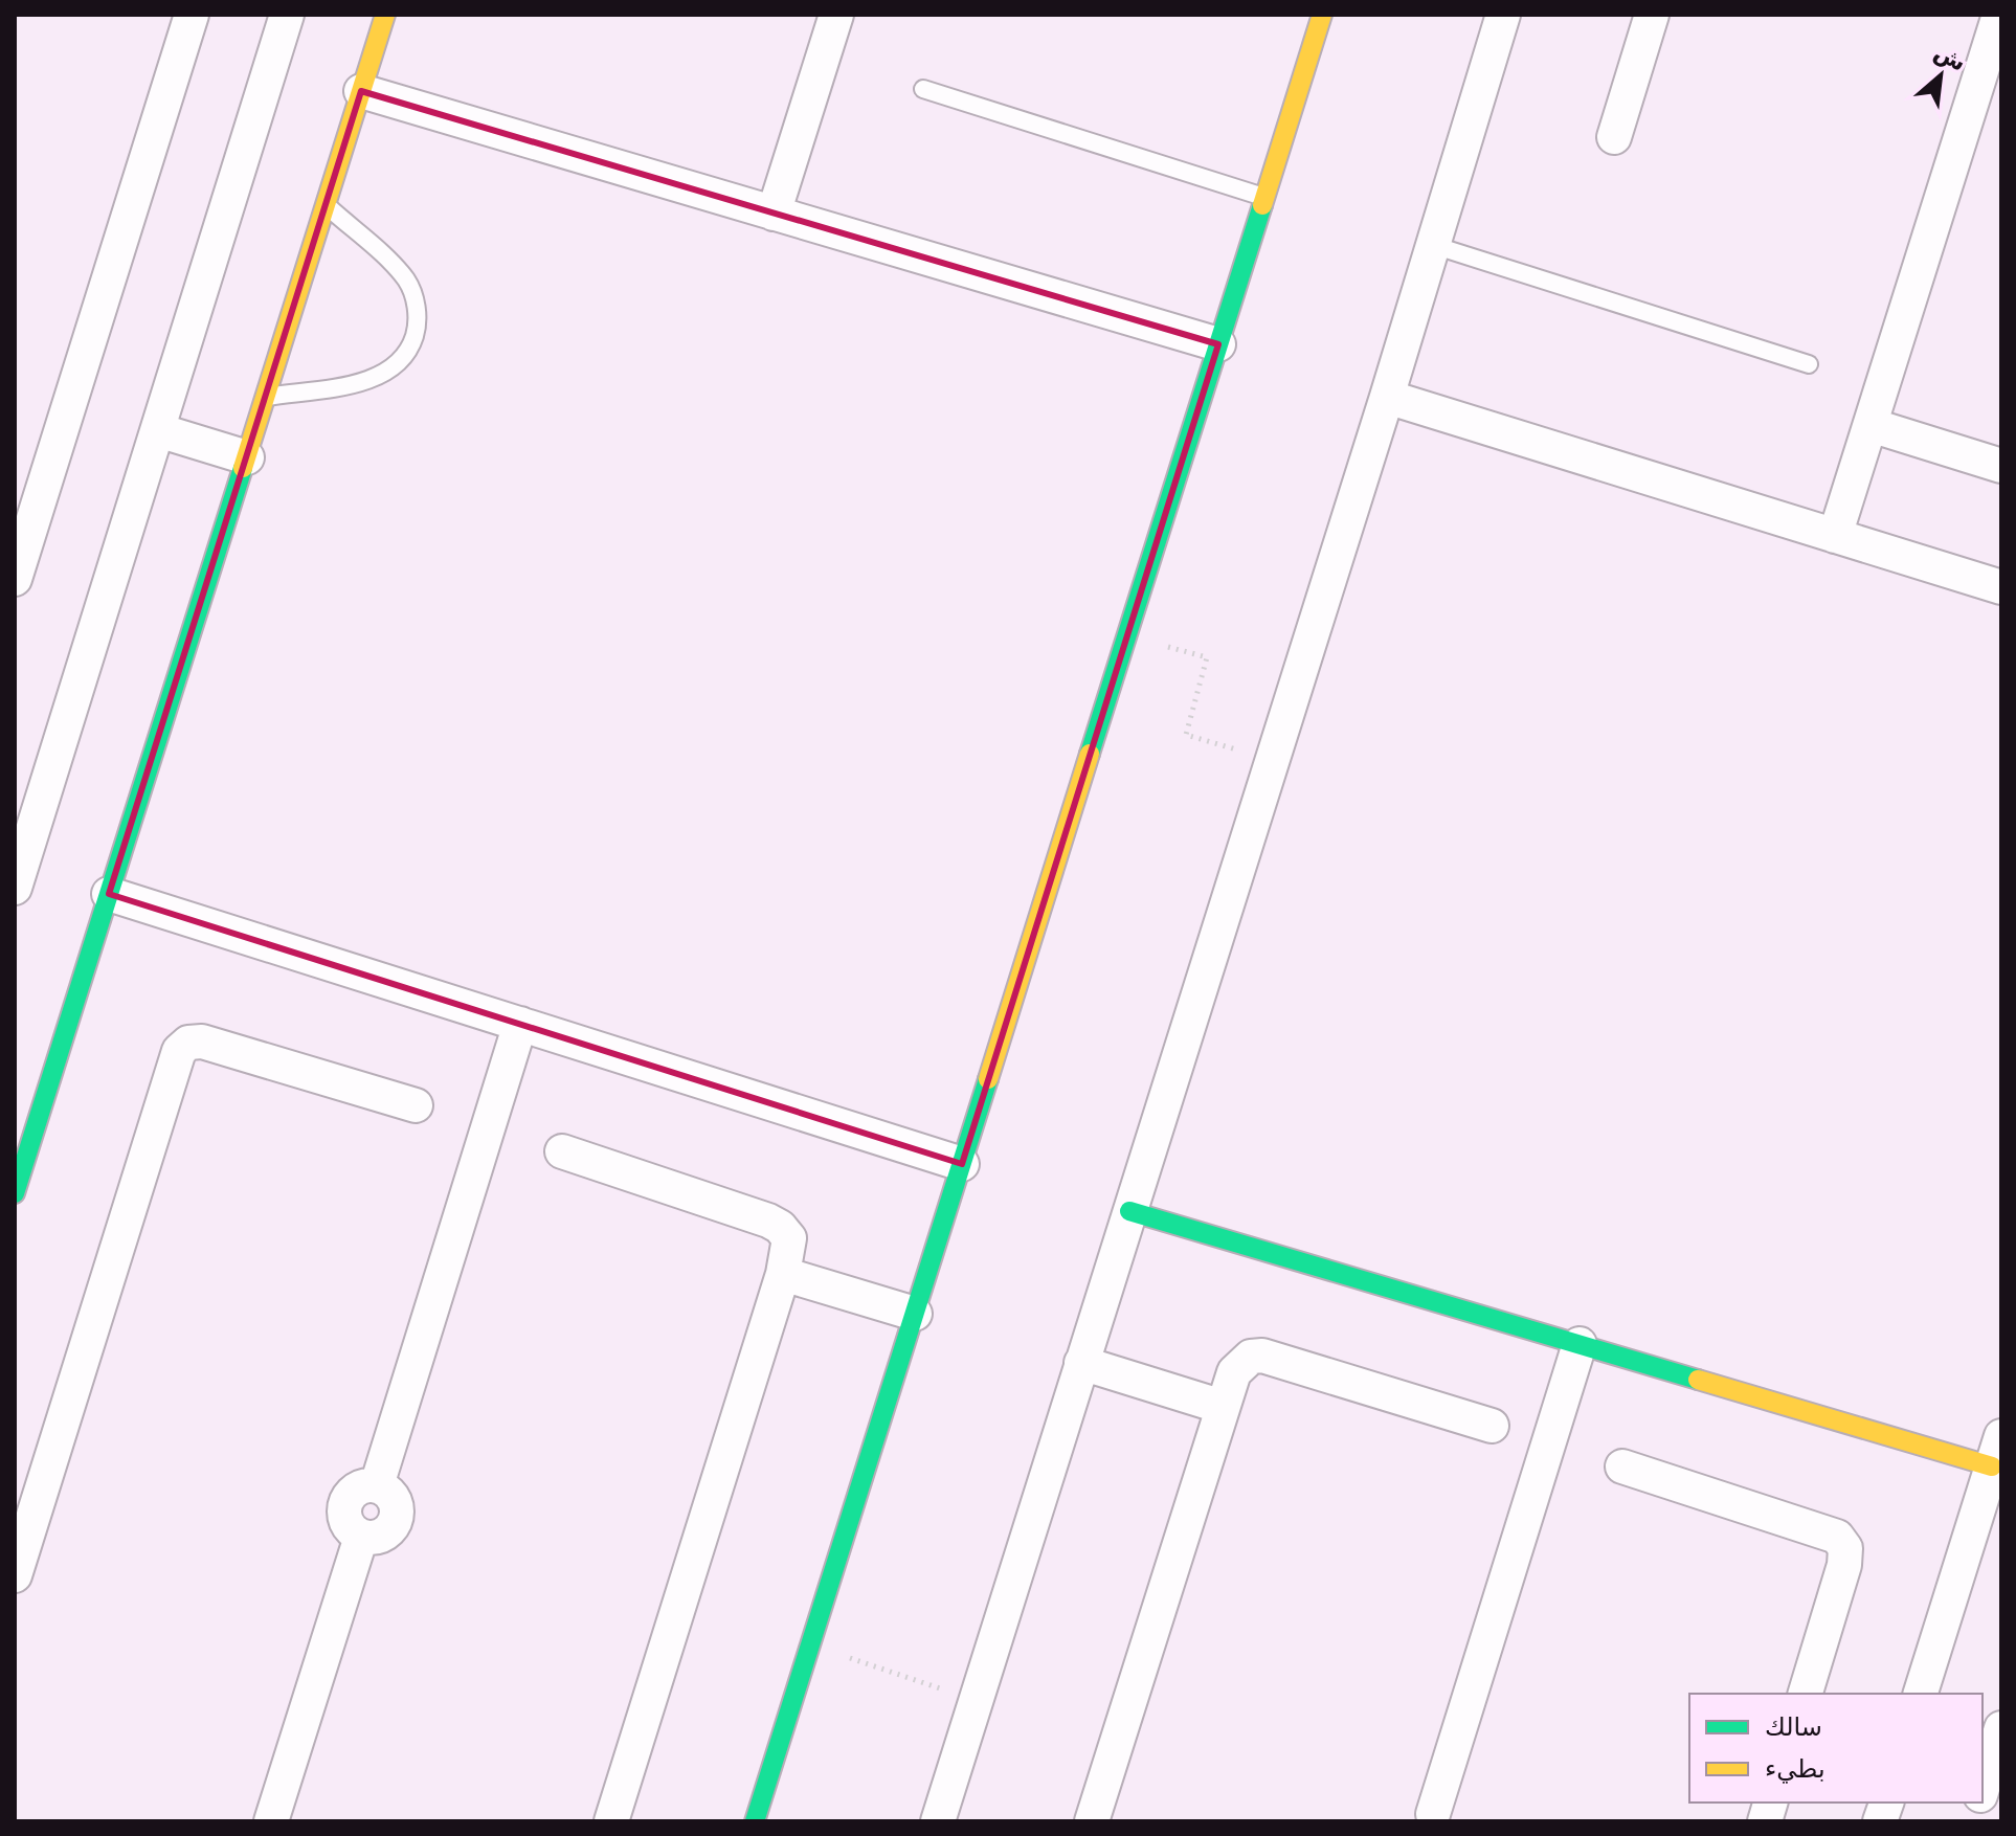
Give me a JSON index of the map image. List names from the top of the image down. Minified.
{"legend":["سالك","بطيء"],"north":"top right"}
